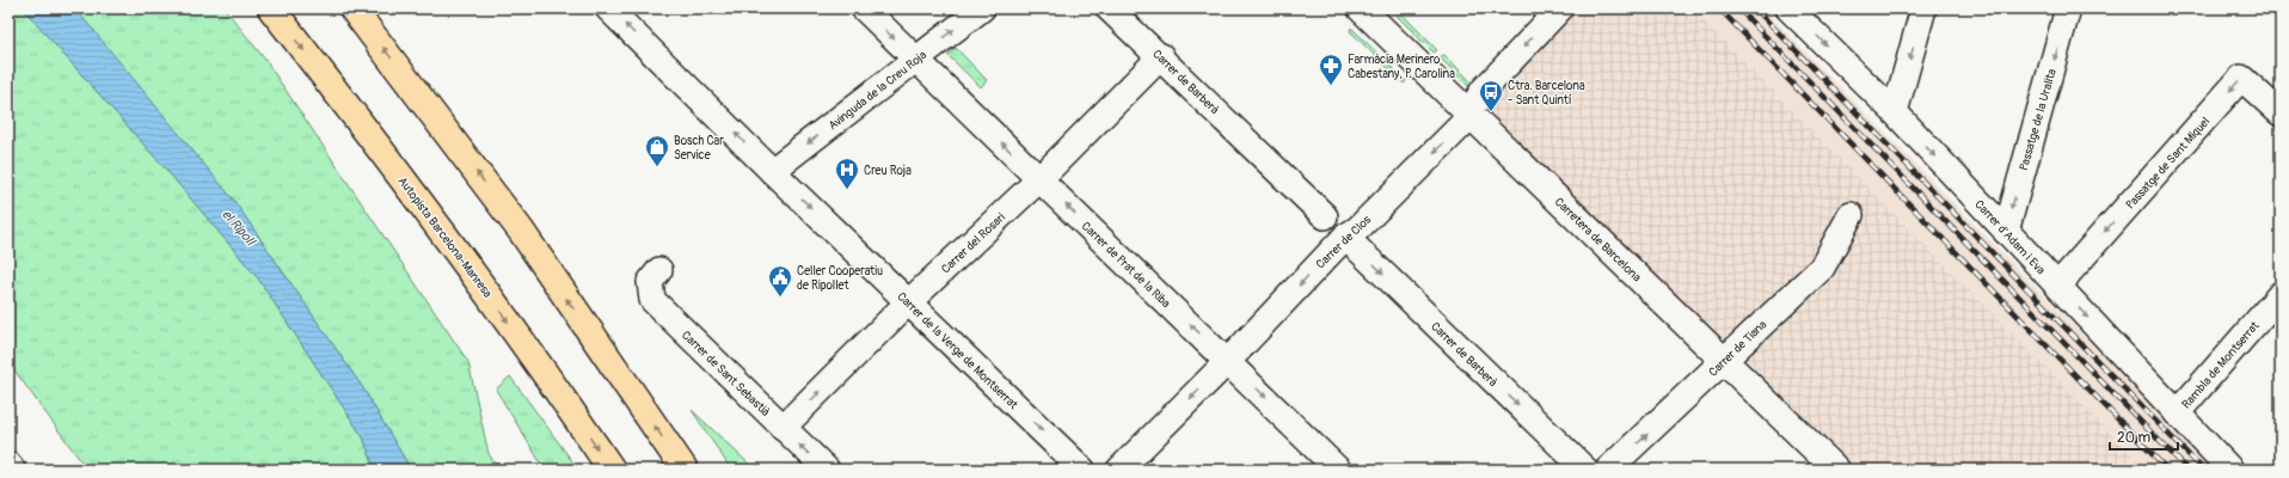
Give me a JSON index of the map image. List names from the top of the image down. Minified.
{"streets":{"highway":["Autopista Barcelona-Manresa"],"main road":["Carretera de Barcelona"],"street":["Carrer de Barberà","Avinguda de la Creu Roja","Passatge de la Uralita","Passatge de Sant Miquel","Carrer d'Adam i Eva","Carrer de Clos","Carrer del Rosari","Carrer de Prat de la Riba","Carrer de Tiana","Carrer de la Verge de Montserrat","Rambla de Montserrat","Carrer de Sant Sebastià"]},"crossings":[["Carrer de Barberà","Carrer de Clos"],["Carrer de Barberà","Carrer del Rosari"],["Avinguda de la Creu Roja","Carrer de Prat de la Riba"],["Avinguda de la Creu Roja","Carrer de la Verge de Montserrat"],["Passatge de la Uralita","Carrer d'Adam i Eva"],["Passatge de Sant Miquel","Carrer d'Adam i Eva"],["Carrer d'Adam i Eva","Rambla de Montserrat"],["Carretera de Barcelona","Carrer de Clos"],["Carretera de Barcelona","Carrer de Tiana"],["Carrer de Clos","Carrer de Prat de la Riba"],["Carrer del Rosari","Carrer de Prat de la Riba"],["Carrer del Rosari","Carrer de la Verge de Montserrat"],["Carrer del Rosari","Carrer de Sant Sebastià"]],"one_way":["Carrer de Barberà","Passatge de Sant Miquel","Carrer d'Adam i Eva","Carrer de Clos","Carrer de Tiana"],"water":["el Ripoll"],"places":{"pharmacy":["Farmàcia Merinero Cabestany, P. Carolina"],"bus stop":["Ctra. Barcelona - Sant Quintí"],"shop":["Bosch Car Service"],"hospital":["Creu Roja"],"public building":["Celler Cooperatiu de Ripollet"]},"scale_bar":"20 m"}
